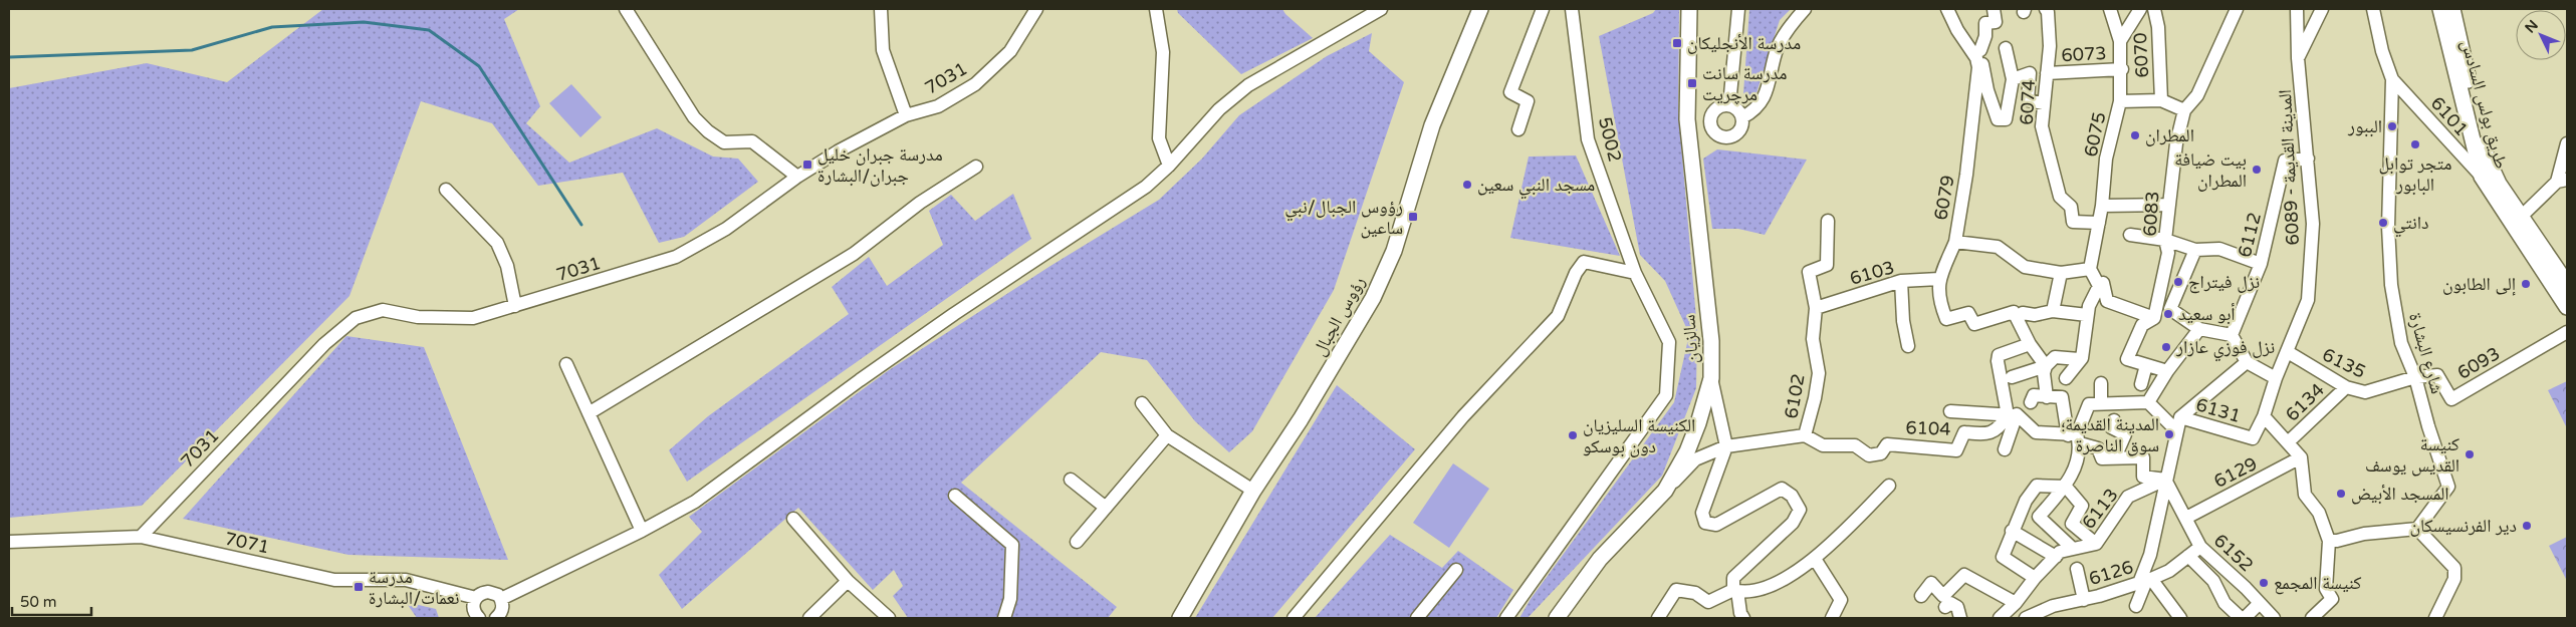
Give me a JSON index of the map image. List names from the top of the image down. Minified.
{"streets":{"street":["6073","6070","7031","6074","طريق بولس السادس","6101","6075","5002","المدينة القديمة - 6089","6079","6083","6112","6103","رؤوس الجبال","سالزيان","شارع البشارة","6135","6093","6102","6134","6131","6104","6129","6113","7071","6152","6126"]},"crossings":[["6073","6074"],["6073","6075"],["7031","7071"],["6074","6075"],["طريق بولس السادس","6101"],["6101","شارع البشارة"],["6075","6079"],["المدينة القديمة - 6089","6112"],["المدينة القديمة - 6089","6135"],["المدينة القديمة - 6089","6131"],["6103","6102"],["سالزيان","6102"],["شارع البشارة","6135"],["شارع البشارة","6093"],["6135","6093"],["6135","6134"],["6102","6104"],["6129","6152"],["6113","6152"],["6152","6126"]],"places":{"transit":["مدرسة الأنجليكان","مدرسة سانت مرچريت","مدرسة جبران خليل جبران/البشارة","رؤوس الجبال/نبي ساعين","مدرسة نعمات/البشارة"],"other":["الببور","المطران","متجر توابل البابور","بيت ضيافة المطران","مسجد النبي سعين","دانتي","نزل فيتراج","إلى الطابون","أبو سعيد","نزل فوزي عازار","المدينة القديمة؛ سوق الناصرة","الكنيسة السليزيان دون بوسكو","كنيسة القديس يوسف","المسجد الأبيض","دير الفرنسيسكان","كنيسة المجمع"]},"scale_bar":"50 m","north":"top left"}
